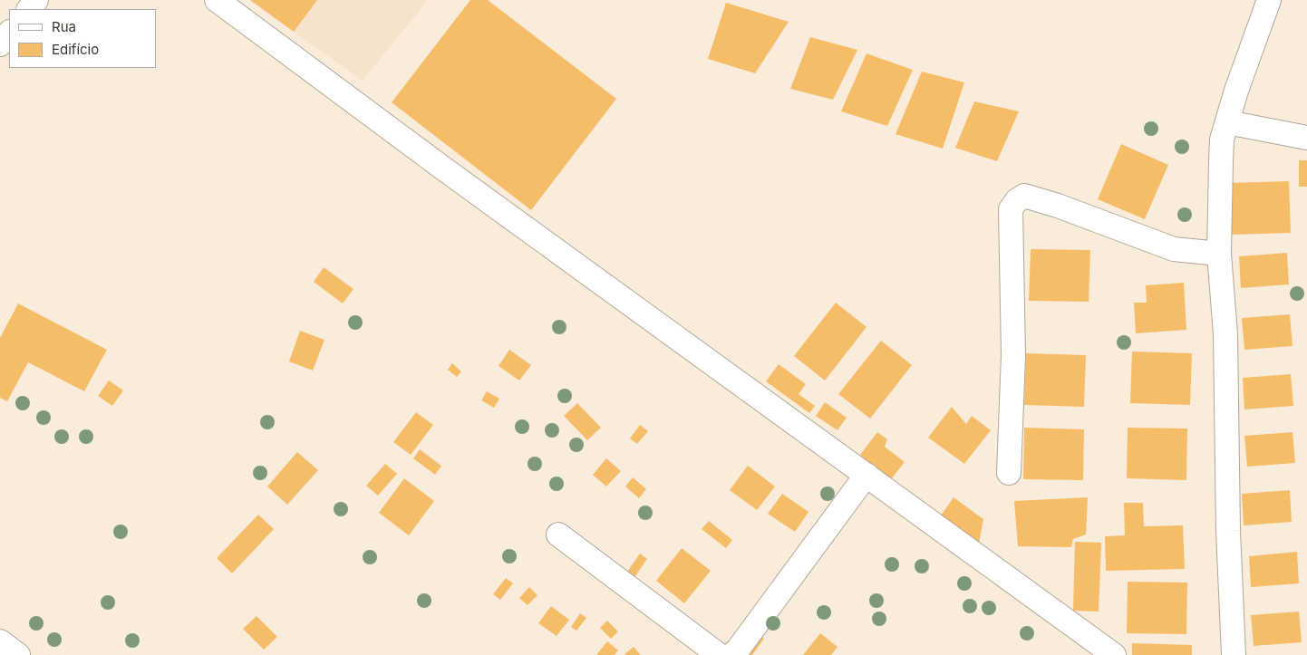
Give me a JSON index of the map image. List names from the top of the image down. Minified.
{"legend":["Rua","Edifício"]}
